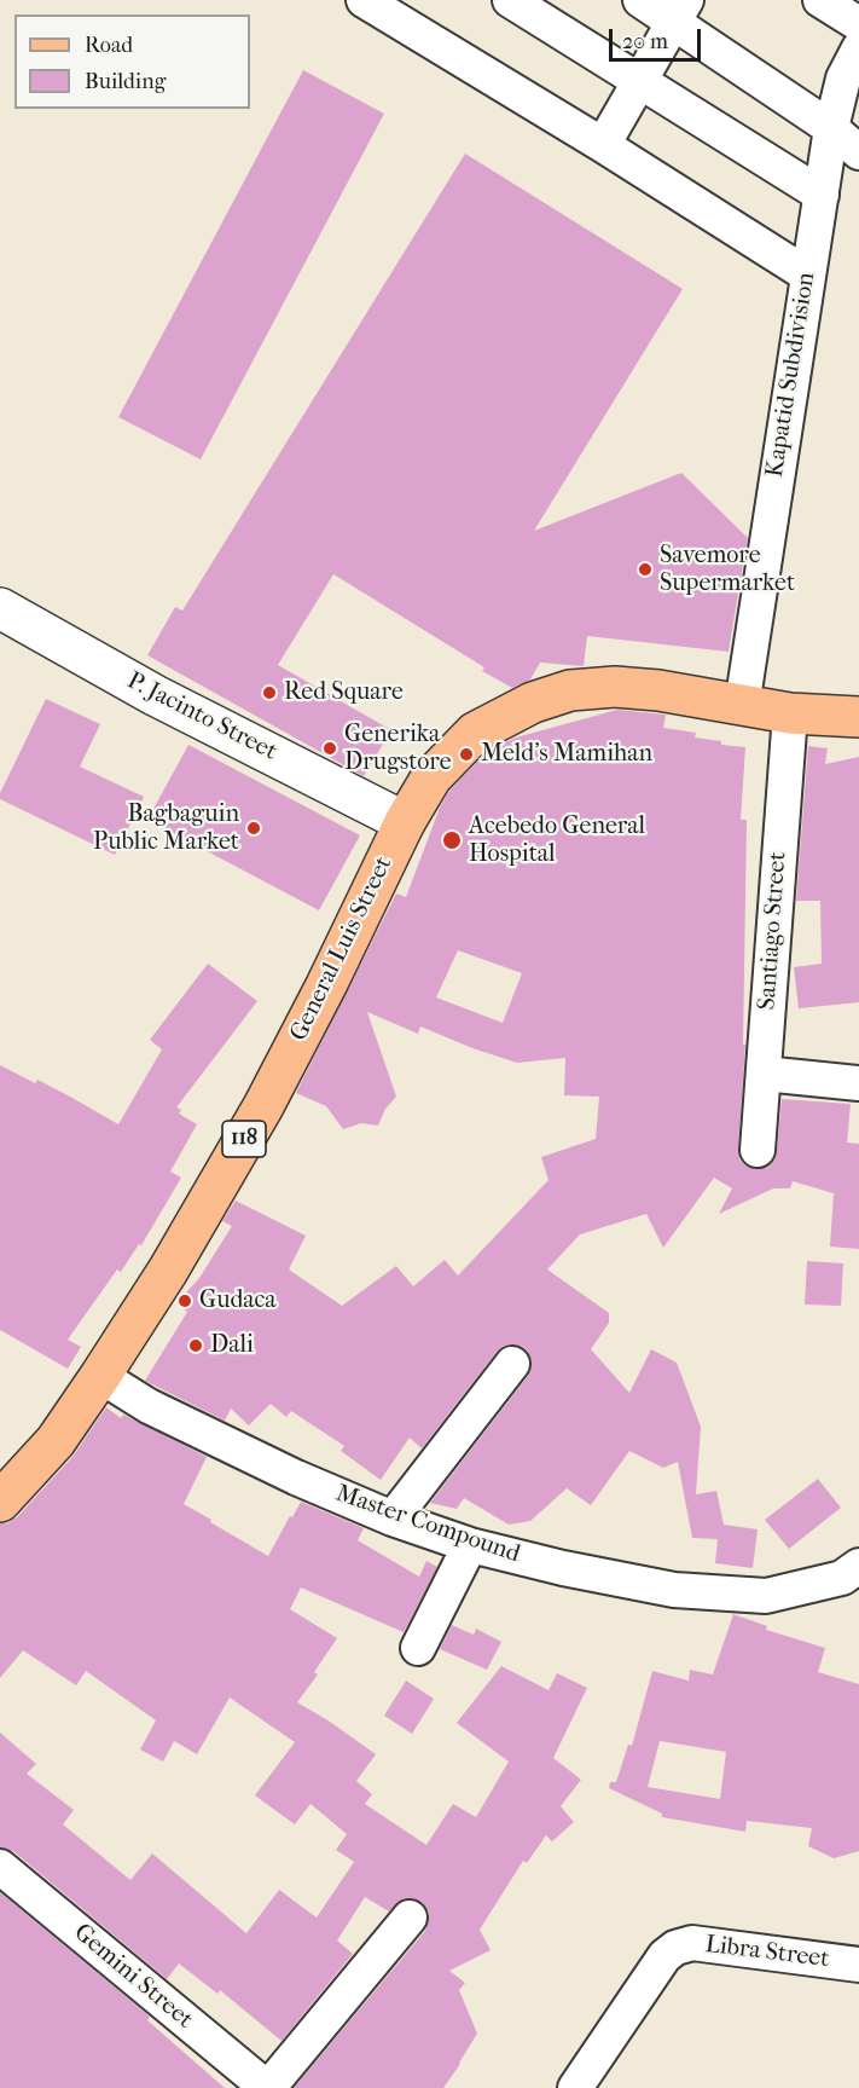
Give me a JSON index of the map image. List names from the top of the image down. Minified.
{"streets":{"main road":["General Luis Street","118"],"street":["Kapatid Subdivision","P. Jacinto Street","Santiago Street","Master Compound","Libra Street","Gemini Street"]},"crossings":[["Kapatid Subdivision","General Luis Street"],["P. Jacinto Street","General Luis Street"],["Santiago Street","General Luis Street"],["General Luis Street","Master Compound"]],"places":["Savemore Supermarket","Red Square","Generika Drugstore","Meld's Mamihan","Bagbaguin Public Market","Acebedo General Hospital","Gudaca","Dali"],"legend":["Road","Building"],"scale_bar":"20 m"}
